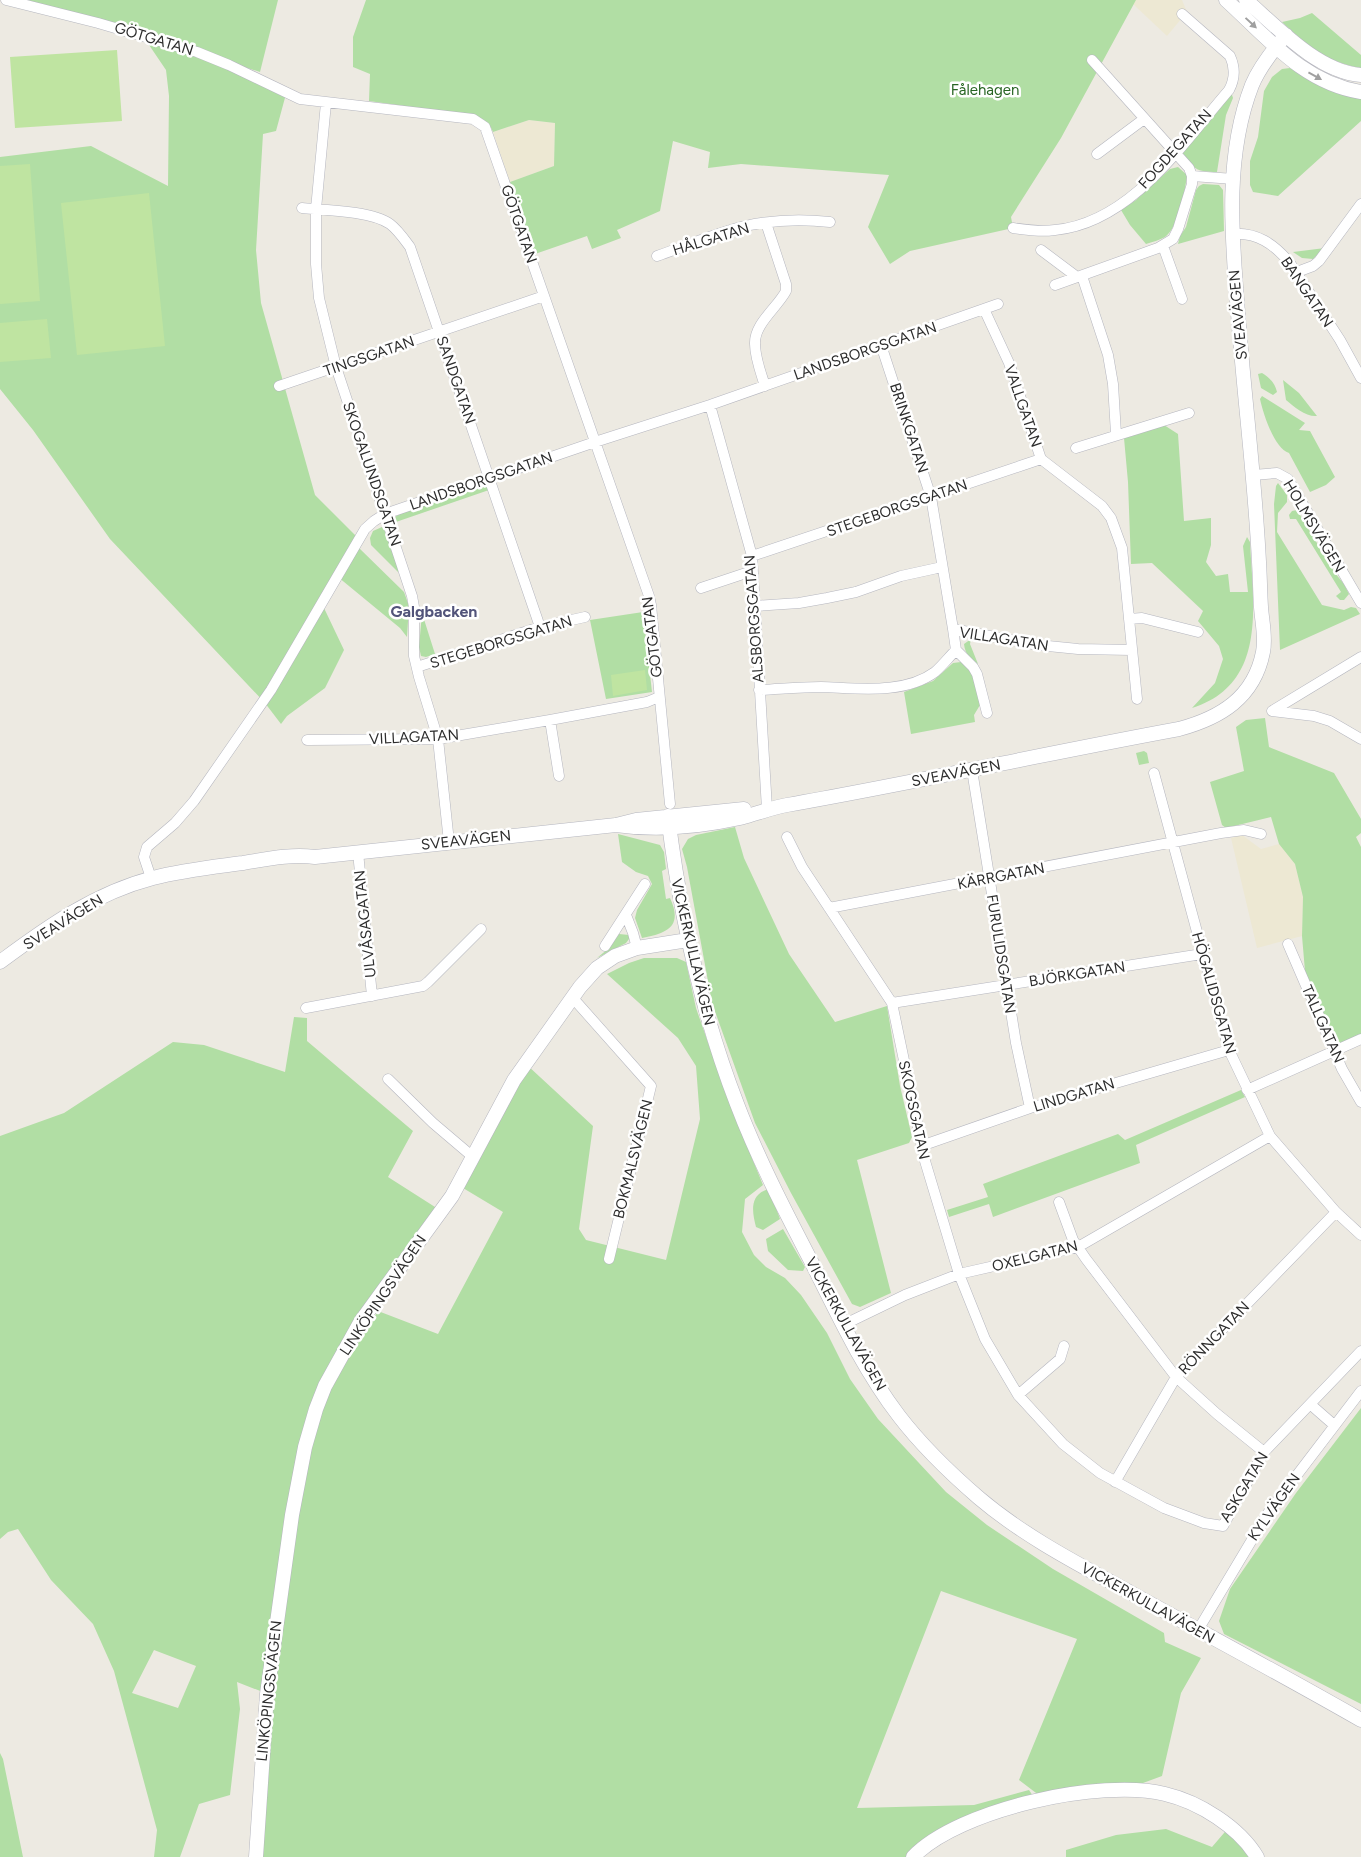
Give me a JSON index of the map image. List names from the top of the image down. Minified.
{"streets":{"main road":["SVEAVÄGEN","VICKERKULLAVÄGEN","LINKÖPINGSVÄGEN"],"street":["GÖTGATAN","FOGDEGATAN","HÅLGATAN","BANGATAN","LANDSBORGSGATAN","TINGSGATAN","SANDGATAN","VALLGATAN","BRINKGATAN","SKOGALUNDSGATAN","STEGEBORGSGATAN","HOLMSVÄGEN","ALSBORGSGATAN","VILLAGATAN","KÄRRGATAN","ULVÅSAGATAN","FURULIDSGATAN","BJÖRKGATAN","HÖGALIDSGATAN","TALLGATAN","LINDGATAN","SKOGSGATAN","BOKMALSVÄGEN","OXELGATAN","RÖNNGATAN","ASKGATAN","KYLVÄGEN"]},"crossings":[["GÖTGATAN","SVEAVÄGEN"],["GÖTGATAN","LANDSBORGSGATAN"],["GÖTGATAN","TINGSGATAN"],["GÖTGATAN","SKOGALUNDSGATAN"],["GÖTGATAN","VILLAGATAN"],["GÖTGATAN","VICKERKULLAVÄGEN"],["HÅLGATAN","LANDSBORGSGATAN"],["BANGATAN","SVEAVÄGEN"],["SVEAVÄGEN","LANDSBORGSGATAN"],["SVEAVÄGEN","SKOGALUNDSGATAN"],["SVEAVÄGEN","HOLMSVÄGEN"],["SVEAVÄGEN","ALSBORGSGATAN"],["SVEAVÄGEN","ULVÅSAGATAN"],["SVEAVÄGEN","VICKERKULLAVÄGEN"],["SVEAVÄGEN","FURULIDSGATAN"],["LANDSBORGSGATAN","SANDGATAN"],["LANDSBORGSGATAN","VALLGATAN"],["LANDSBORGSGATAN","BRINKGATAN"],["LANDSBORGSGATAN","SKOGALUNDSGATAN"],["LANDSBORGSGATAN","ALSBORGSGATAN"],["TINGSGATAN","SANDGATAN"],["TINGSGATAN","SKOGALUNDSGATAN"],["SANDGATAN","SKOGALUNDSGATAN"],["SANDGATAN","STEGEBORGSGATAN"],["VALLGATAN","STEGEBORGSGATAN"],["BRINKGATAN","STEGEBORGSGATAN"],["BRINKGATAN","VILLAGATAN"],["SKOGALUNDSGATAN","STEGEBORGSGATAN"],["SKOGALUNDSGATAN","VILLAGATAN"],["STEGEBORGSGATAN","ALSBORGSGATAN"],["ALSBORGSGATAN","VILLAGATAN"],["KÄRRGATAN","FURULIDSGATAN"],["KÄRRGATAN","HÖGALIDSGATAN"],["KÄRRGATAN","SKOGSGATAN"],["VICKERKULLAVÄGEN","OXELGATAN"],["VICKERKULLAVÄGEN","LINKÖPINGSVÄGEN"],["VICKERKULLAVÄGEN","KYLVÄGEN"],["FURULIDSGATAN","BJÖRKGATAN"],["FURULIDSGATAN","LINDGATAN"],["BJÖRKGATAN","HÖGALIDSGATAN"],["BJÖRKGATAN","SKOGSGATAN"],["HÖGALIDSGATAN","LINDGATAN"],["HÖGALIDSGATAN","OXELGATAN"],["HÖGALIDSGATAN","RÖNNGATAN"],["LINDGATAN","SKOGSGATAN"],["SKOGSGATAN","OXELGATAN"],["SKOGSGATAN","RÖNNGATAN"],["SKOGSGATAN","ASKGATAN"],["BOKMALSVÄGEN","LINKÖPINGSVÄGEN"]],"districts":["Galgbacken"],"parks":["Fålehagen"]}
